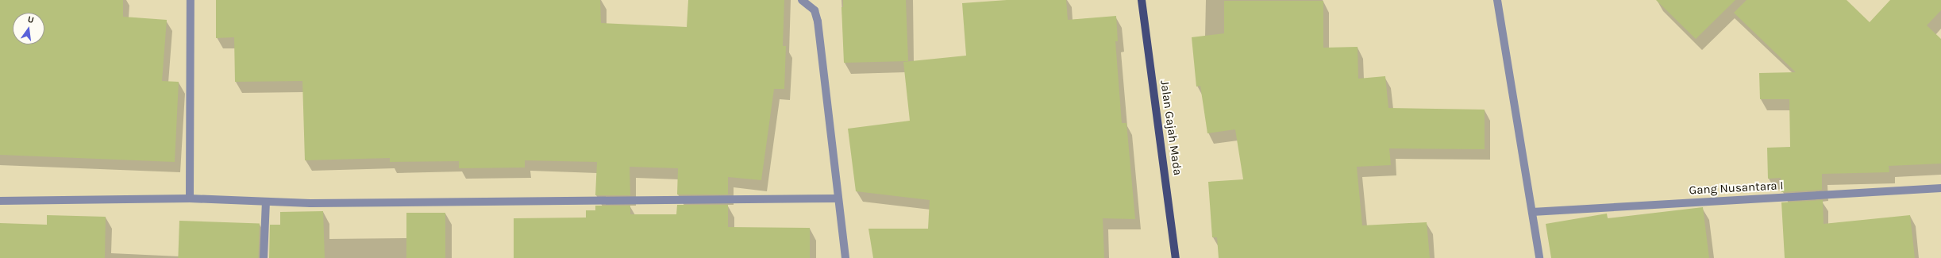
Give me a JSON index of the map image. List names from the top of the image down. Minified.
{"streets":{"main road":["Jalan Gajah Mada"],"street":["Gang Nusantara I"]},"north":"top"}
